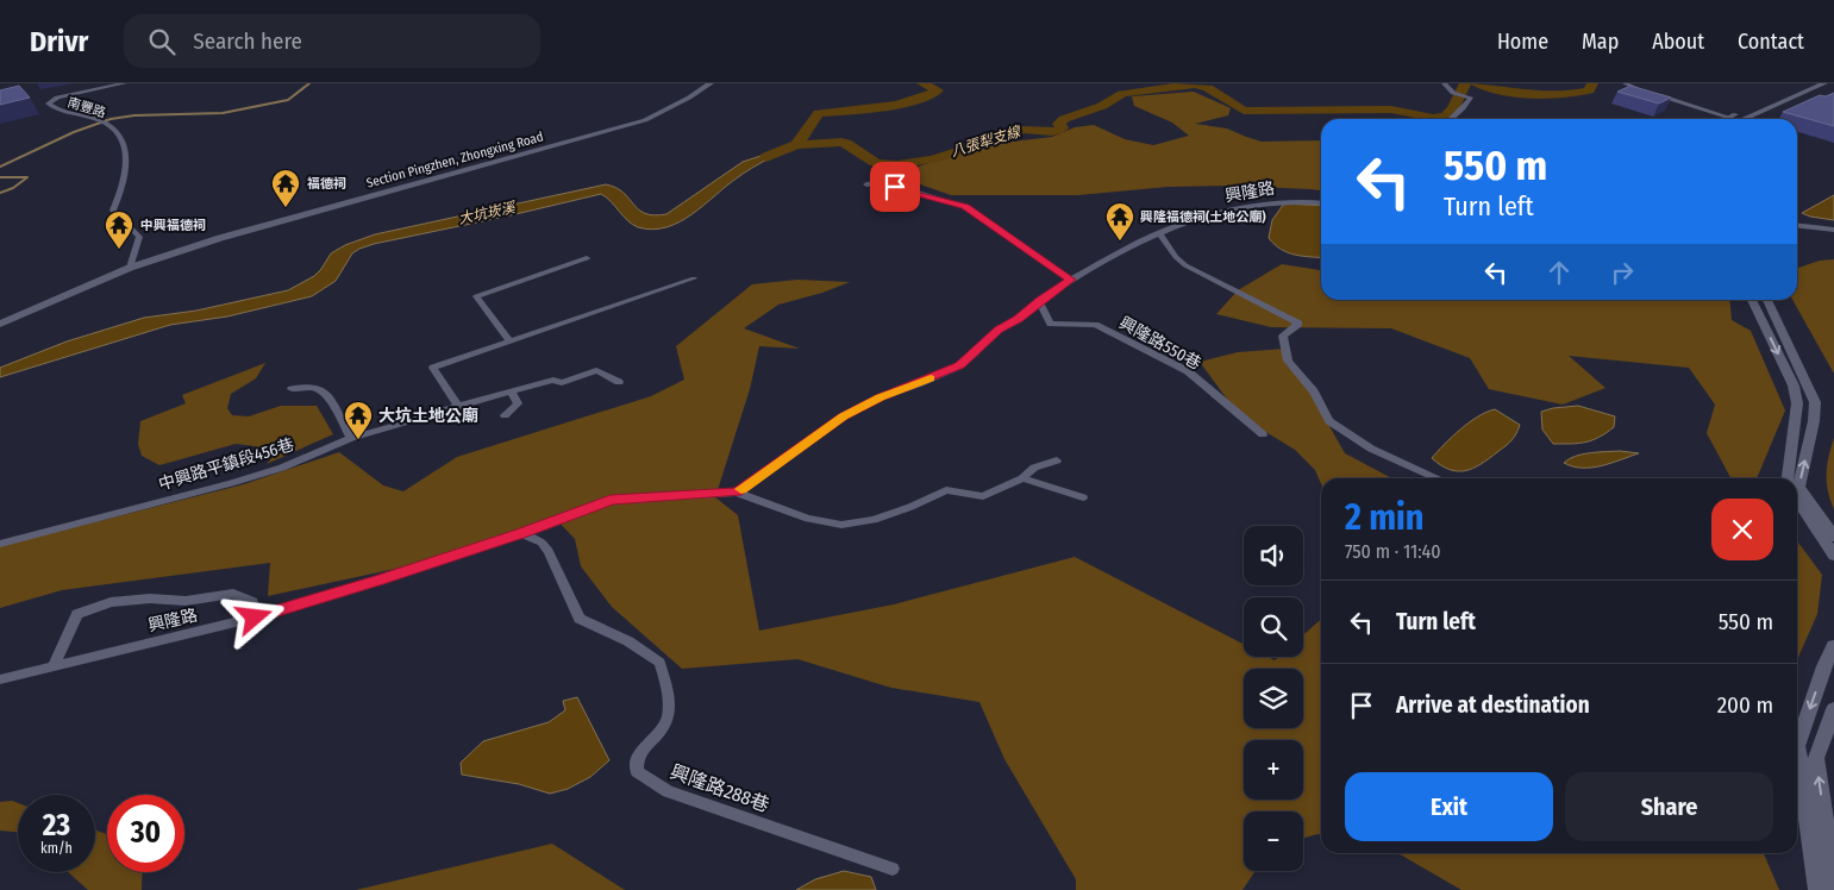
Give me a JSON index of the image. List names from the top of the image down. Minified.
{"streets":{"street":["南豐路","Section Pingzhen, Zhongxing Road","興隆路","興隆路550巷","中興路平鎮段456巷","興隆路288巷"]},"crossings":[["南豐路","Section Pingzhen, Zhongxing Road"],["興隆路","興隆路550巷"],["興隆路","興隆路288巷"]],"water":["八張犁支線","大坑崁溪"],"places":{"temple":["福德祠","興隆福德祠(土地公廟)","中興福德祠","大坑土地公廟"]},"page":{"header":"Drivr","search":"Search here","nav":["Home","Map","About","Contact"],"turn":["550 m","Turn left"],"heading":["2 min","750 m · 11:40"],"map_buttons":["+","−"],"list":[{"name":"Turn left","value":"550 m"},{"name":"Arrive at destination","value":"200 m"}],"buttons":["Exit","Share"],"speed":"23 km/h","limit":"30"}}
